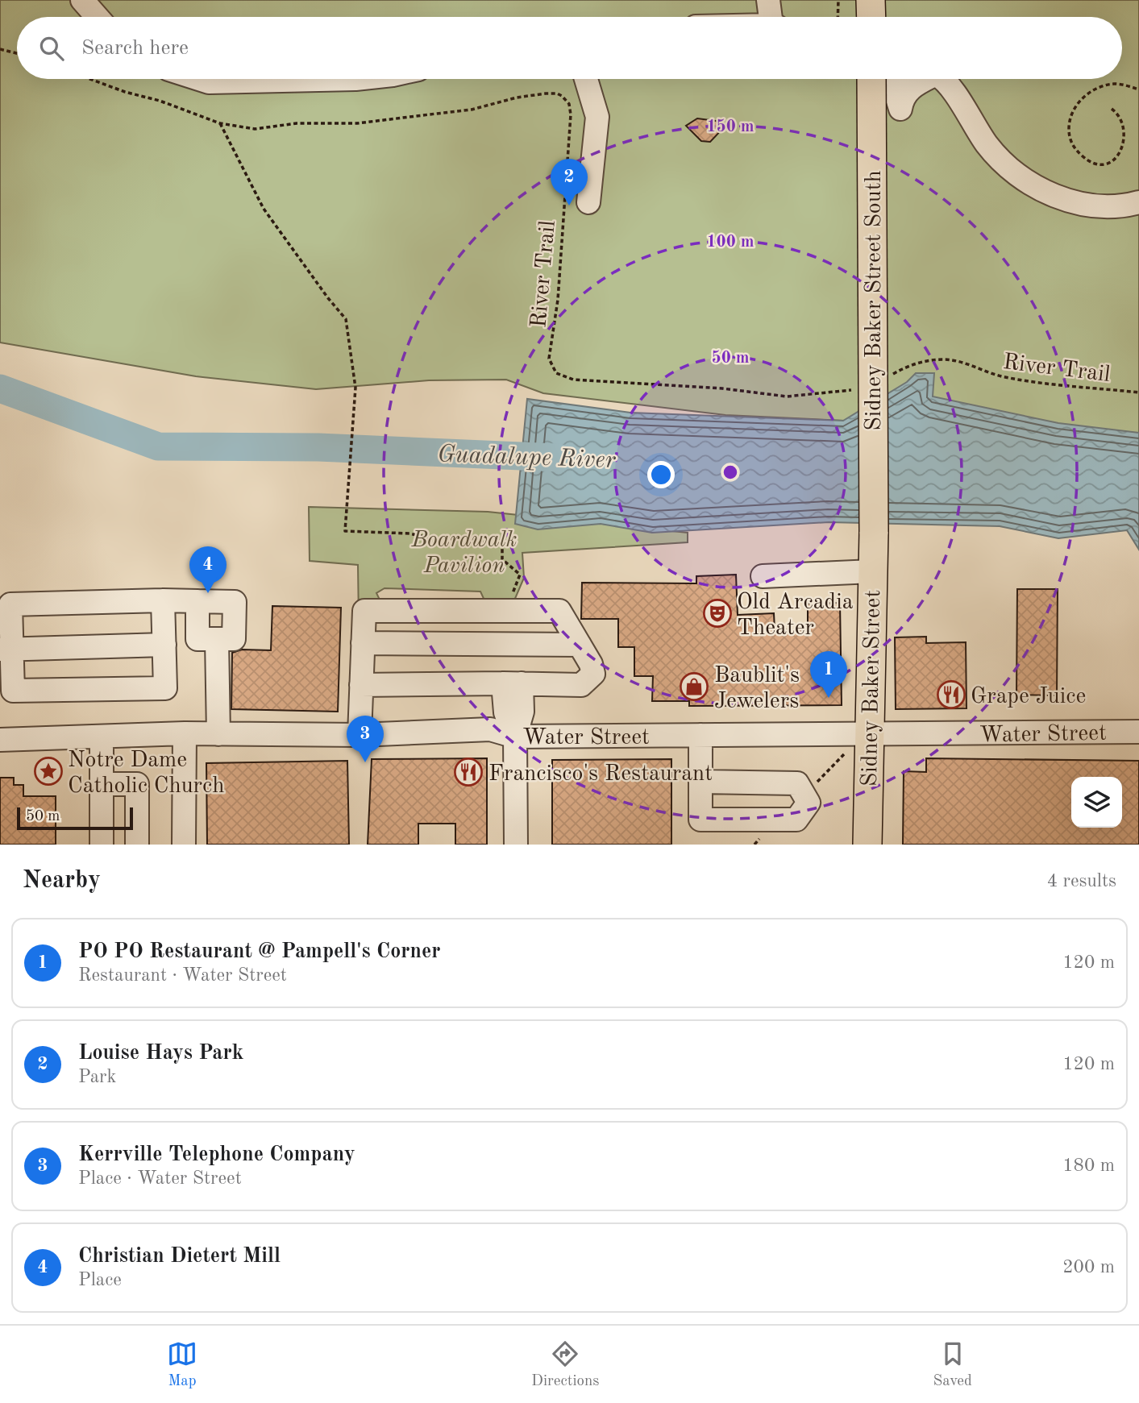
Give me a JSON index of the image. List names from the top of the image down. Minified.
{"streets":{"main road":["Sidney Baker Street South","Sidney Baker Street"],"street":["Water Street"],"path":["River Trail"]},"crossings":[["Sidney Baker Street South","Sidney Baker Street"],["Sidney Baker Street","Water Street"]],"water":["Guadalupe River"],"parks":["Boardwalk Pavilion"],"places":{"theatre":["Old Arcadia Theater"],"shop":["Baublit's Jewelers"],"restaurant":["Grape Juice","Francisco's Restaurant"],"place":["Notre Dame Catholic Church"]},"scale_bar":"50 m","page":{"search":"Search here","pins":["2","4","1","3"],"scale":"50 m","heading":["Nearby","4 results"],"list":[{"mark":"1","name":"PO PO Restaurant @ Pampell's Corner","note":"Restaurant · Water Street","value":"120 m"},{"mark":"2","name":"Louise Hays Park","note":"Park","value":"120 m"},{"mark":"3","name":"Kerrville Telephone Company","note":"Place · Water Street","value":"180 m"},{"mark":"4","name":"Christian Dietert Mill","note":"Place","value":"200 m"}],"nav":["Map","Directions","Saved"]},"rings":["150 m","100 m","50 m"]}
